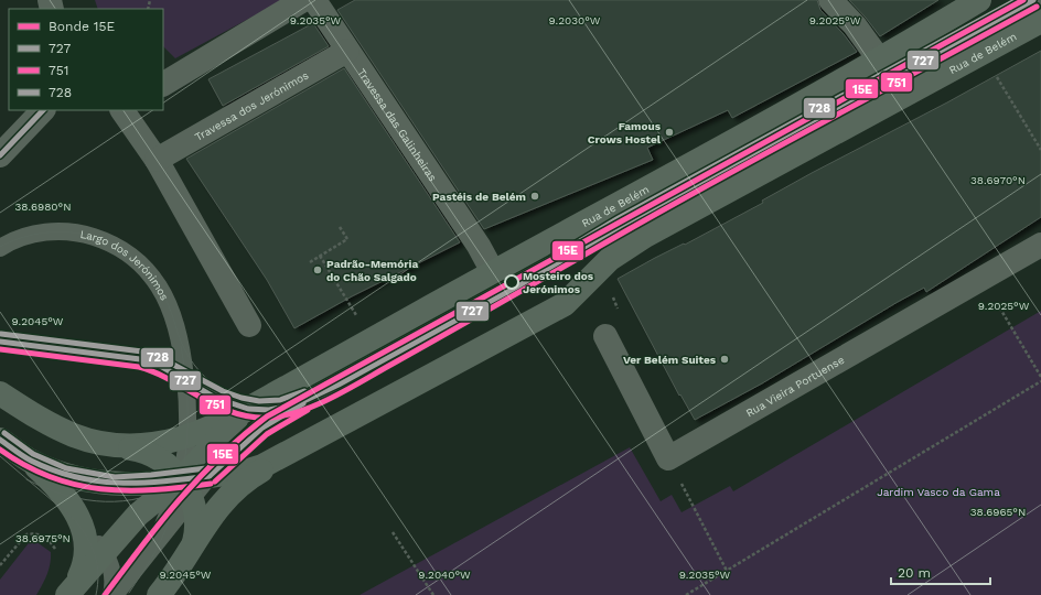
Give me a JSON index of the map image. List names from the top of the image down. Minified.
{"streets":{"main road":["Rua de Belém","Largo dos Jerónimos"],"street":["Travessa dos Jerónimos","Travessa das Galinheiras","Rua Vieira Portuense"]},"crossings":[["Rua de Belém","Travessa das Galinheiras"],["Rua de Belém","Largo dos Jerónimos"],["Travessa dos Jerónimos","Travessa das Galinheiras"]],"parks":["Jardim Vasco da Gama"],"places":["Famous Crows Hostel","Pastéis de Belém","Padrão-Memória do Chão Salgado","Mosteiro dos Jerónimos","Ver Belém Suites"],"lines":["tram line 15E","transit line 727","transit line 728","transit line 751"],"legend":["Bonde 15E","727","751","728"],"scale_bar":"20 m","coordinates":["9.2035°W","9.2030°W","9.2025°W","38.6970°N","38.6980°N","9.2045°W","38.6965°N","38.6975°N","9.2040°W"]}
